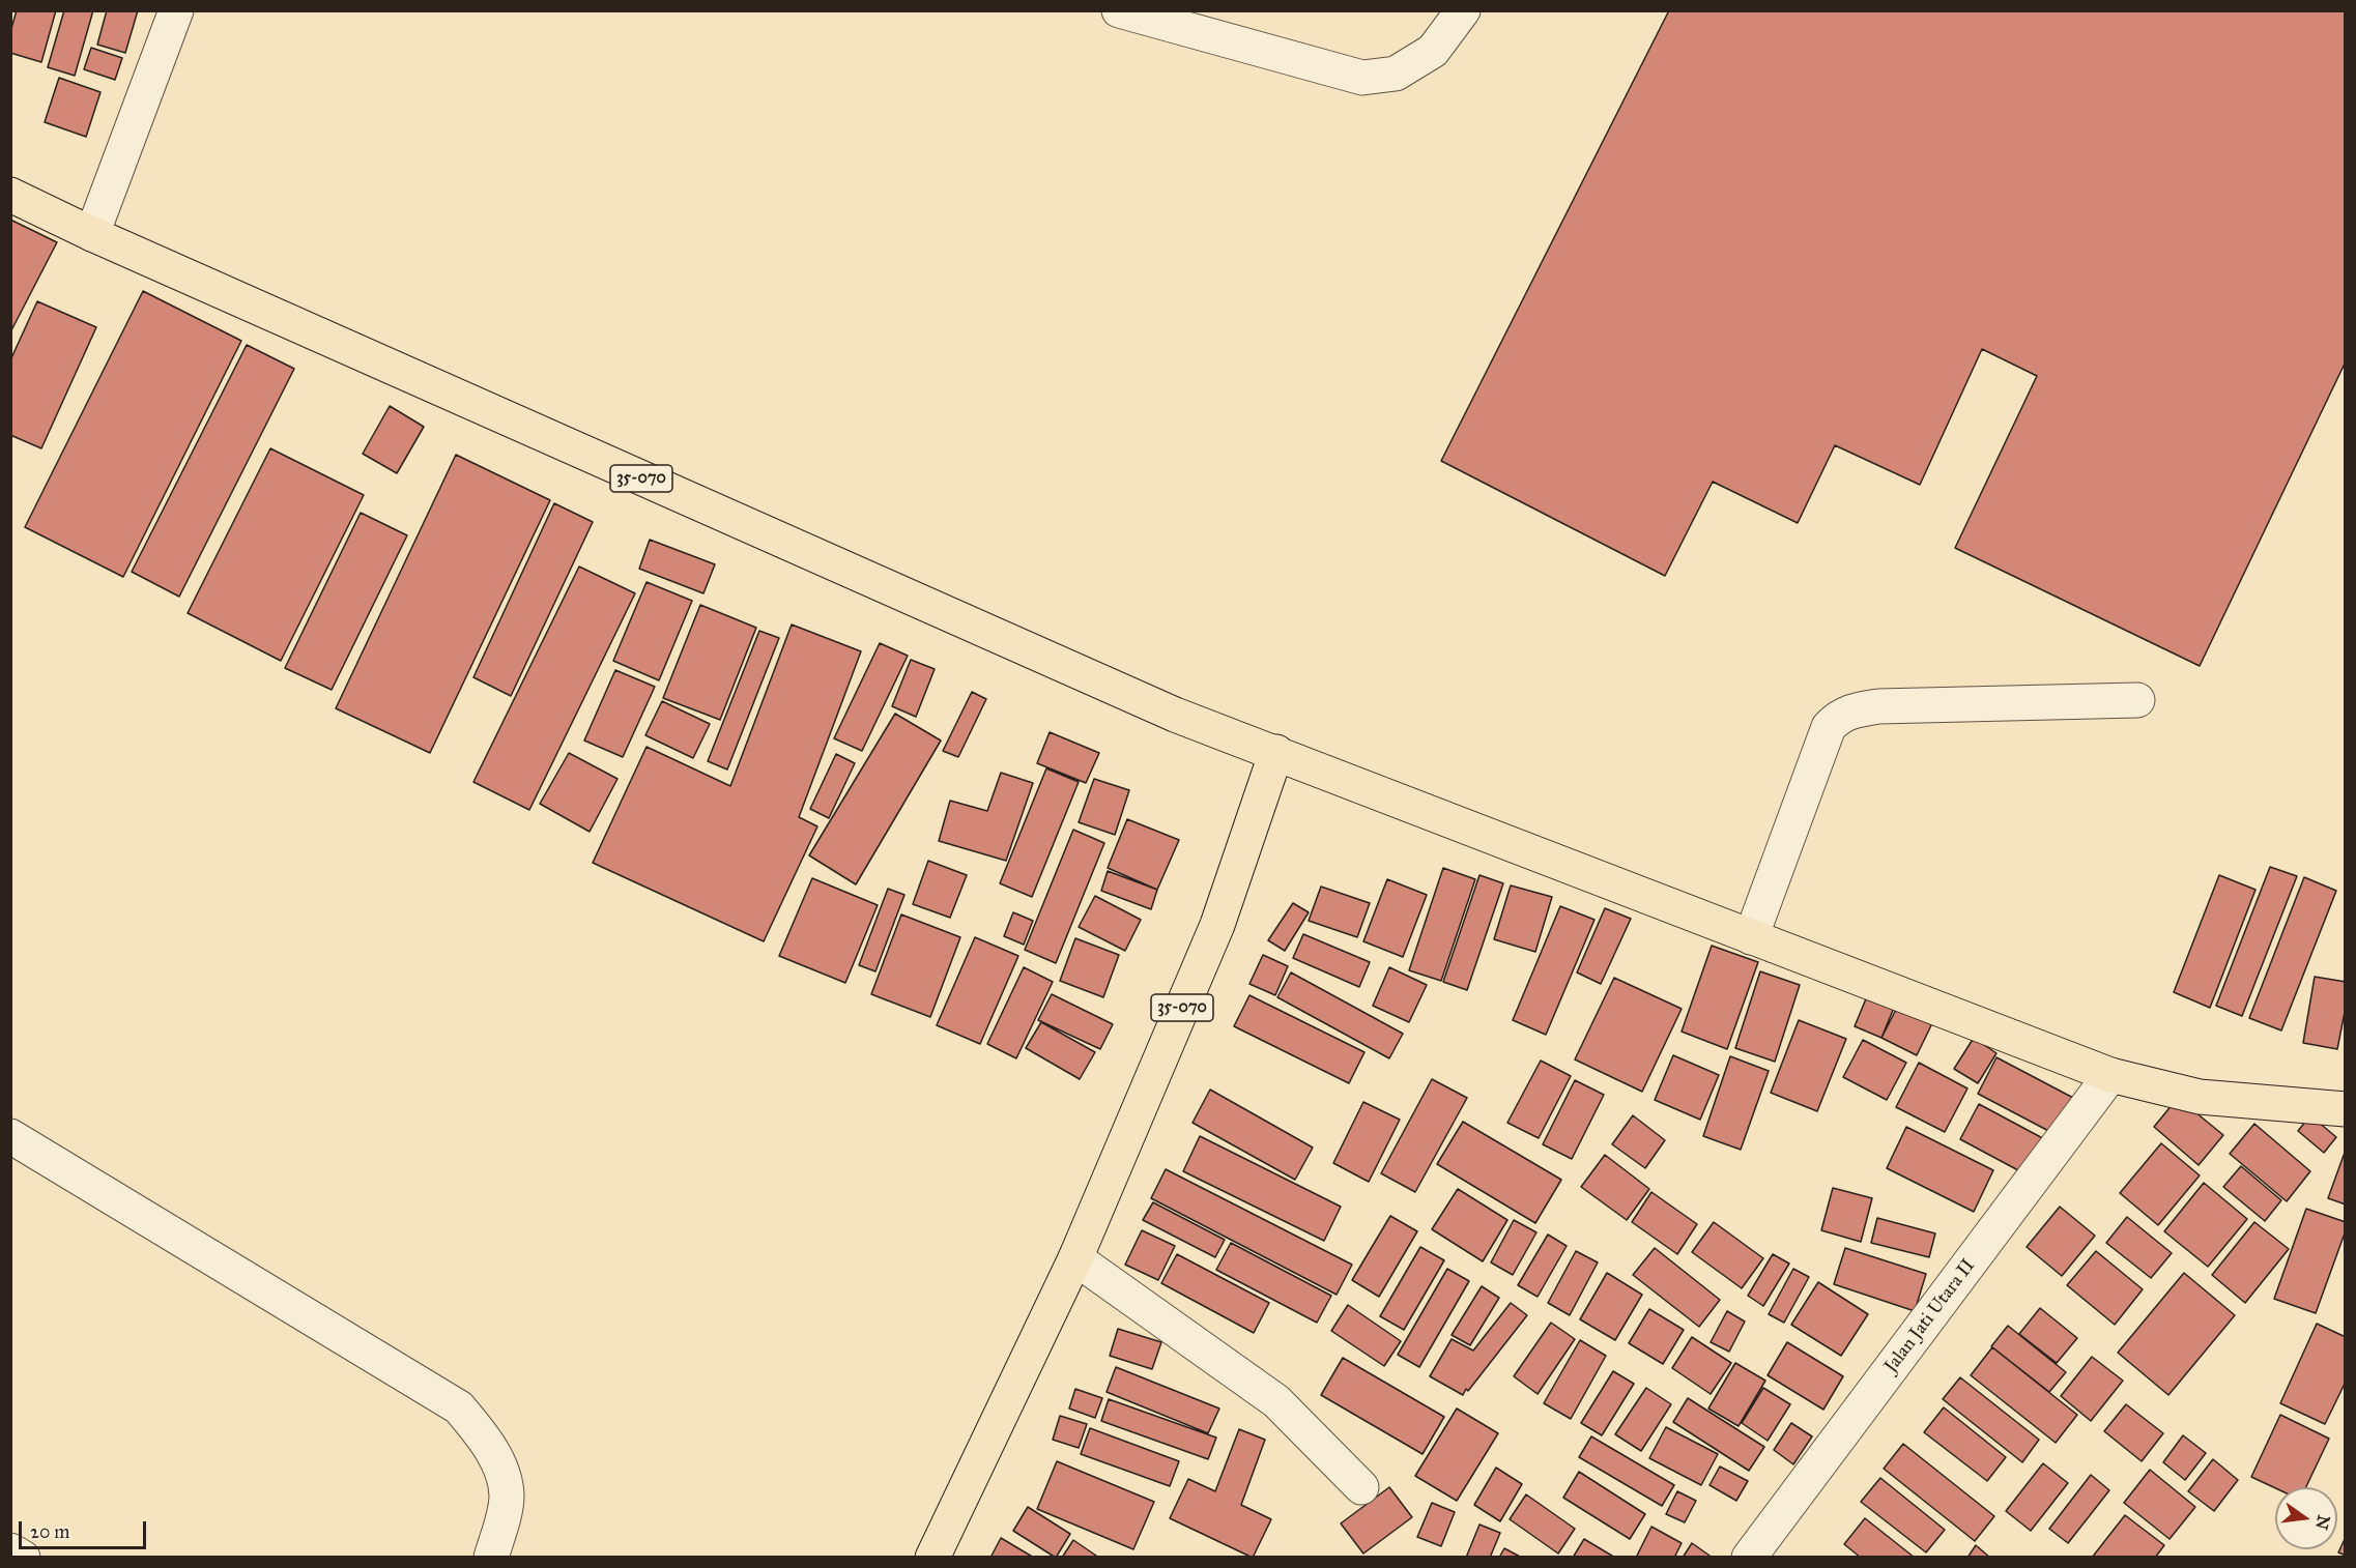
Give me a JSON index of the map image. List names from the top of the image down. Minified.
{"streets":{"main road":["35-070"],"street":["Jalan Jati Utara II"]},"scale_bar":"20 m","north":"right"}
